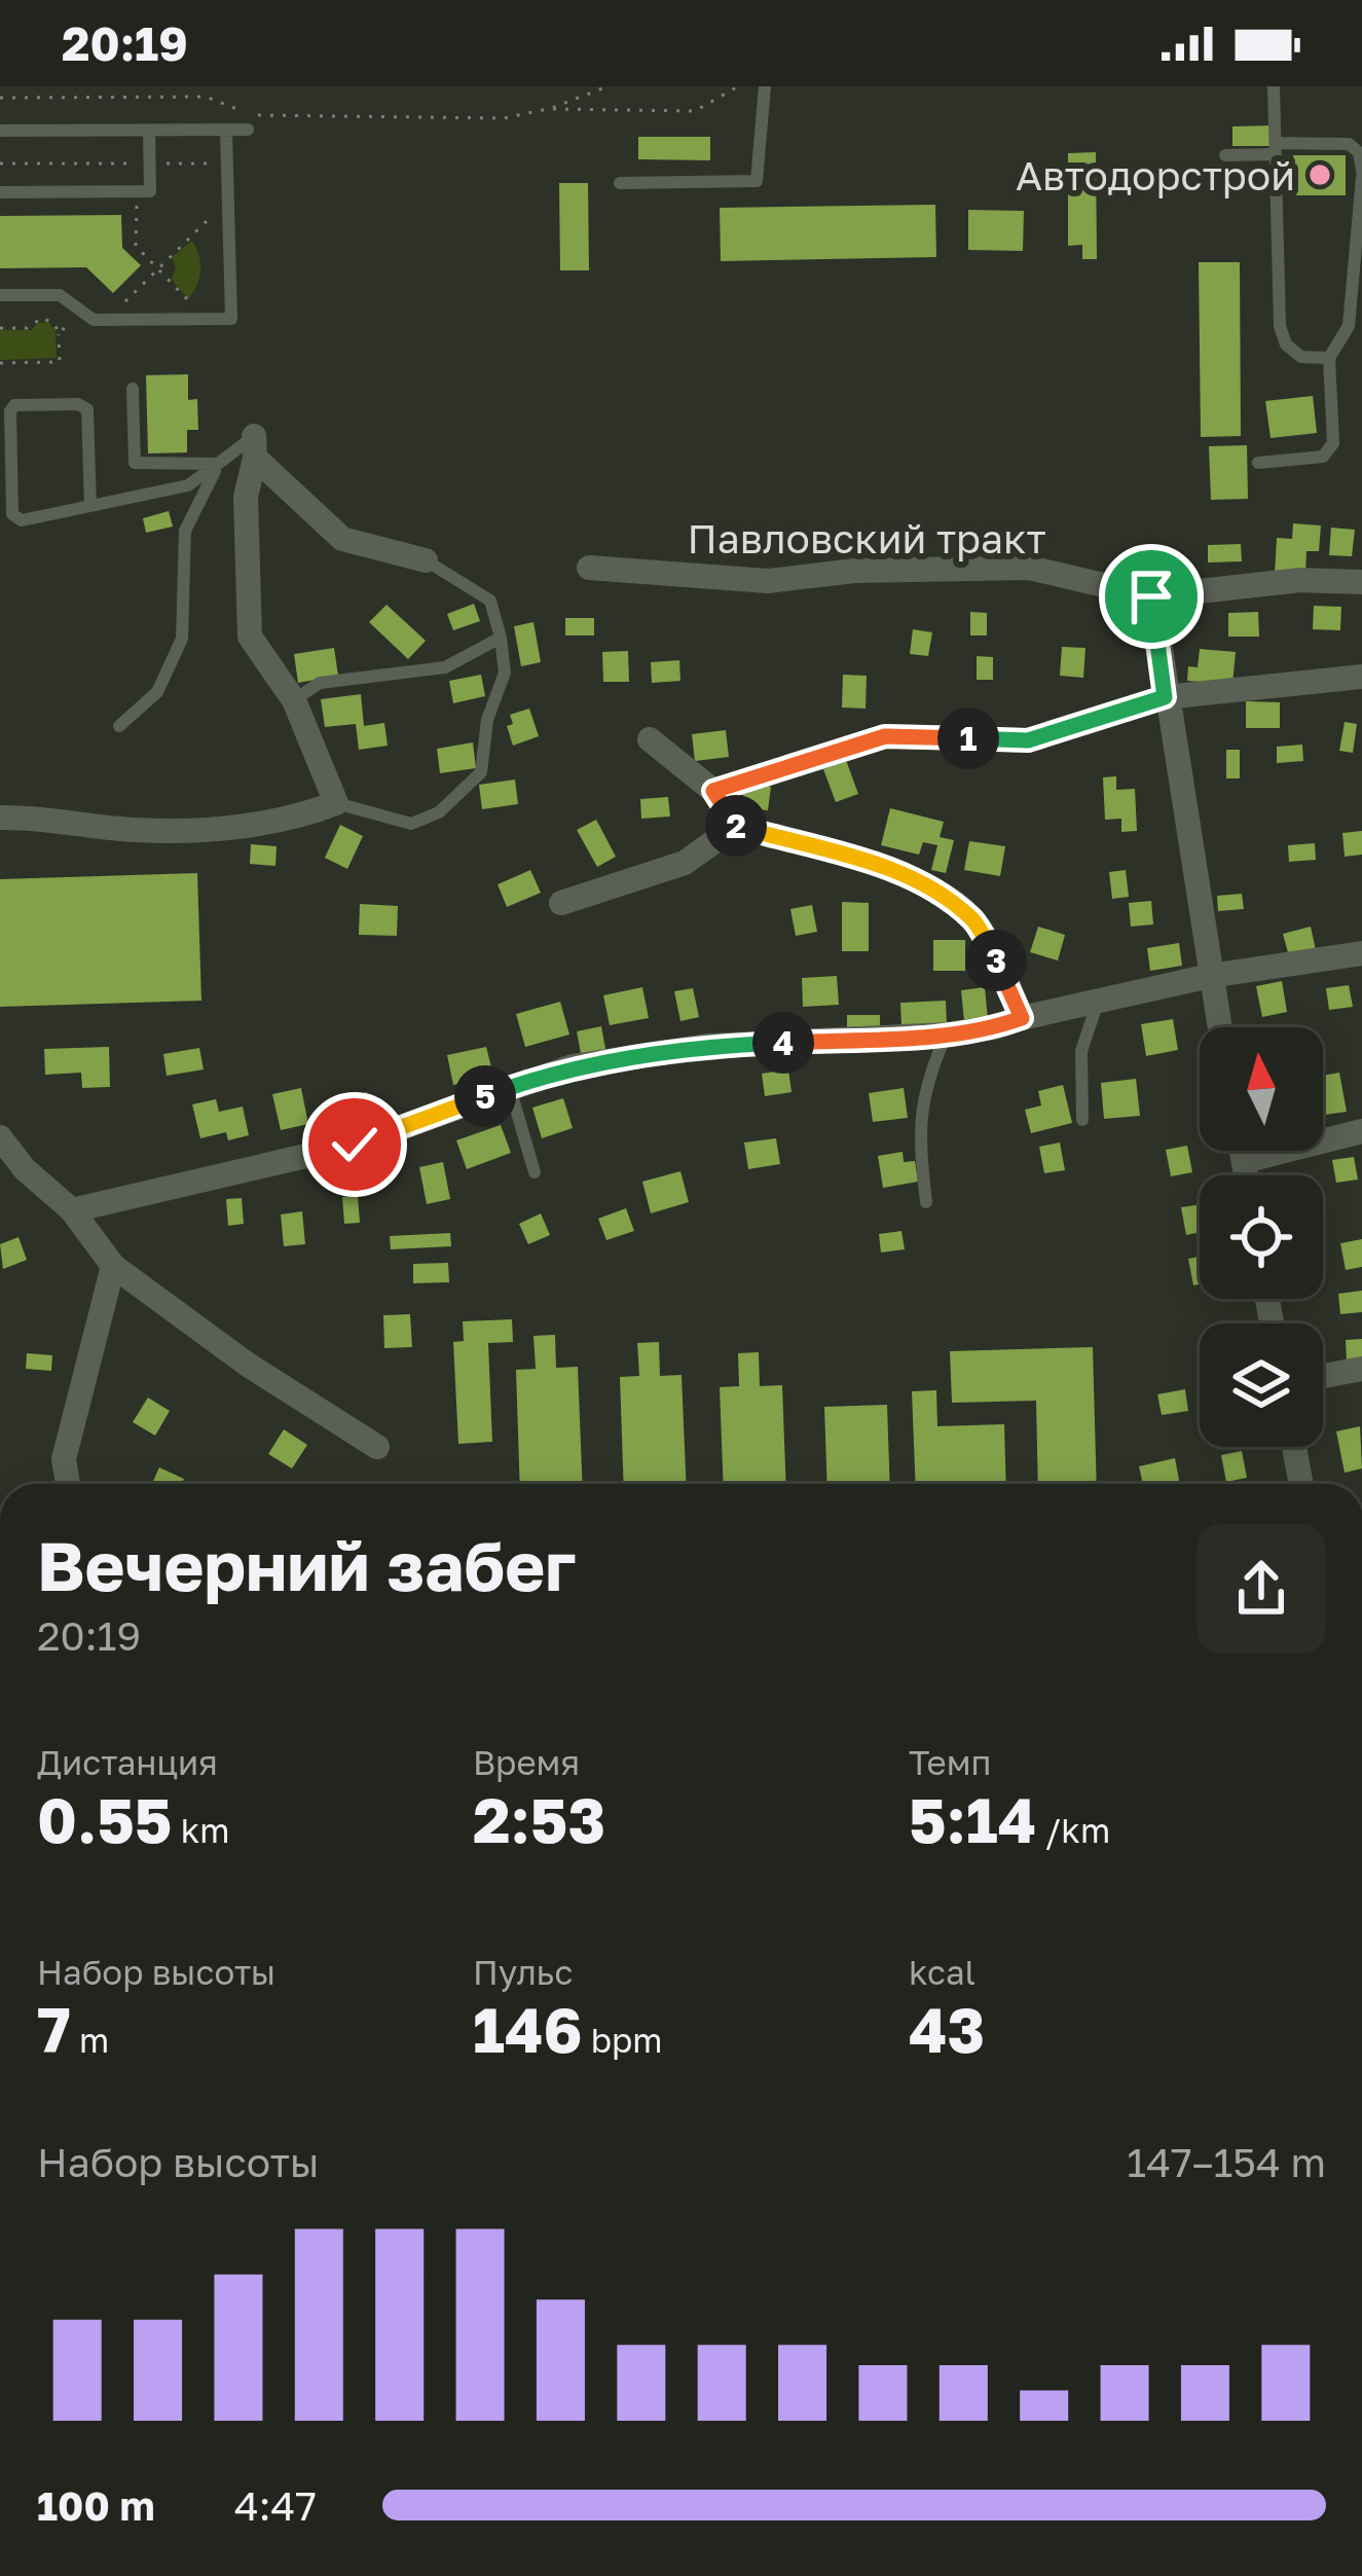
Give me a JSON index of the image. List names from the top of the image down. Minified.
{"streets":{"street":["Павловский тракт"]},"places":["Автодорстрой"],"north":"top","page":{"status":"20:19","pins":["1","2","3","4","5"],"heading":["Вечерний забег","20:19"],"stats":[["Дистанция","0.55 km"],["Время","2:53"],["Темп","5:14 /km"],["Набор высоты","7 m"],["Пульс","146 bpm"],["kcal","43"]],"chart":["Набор высоты","147–154 m"],"list":[{"name":"100 m","note":"4:47"}]}}
